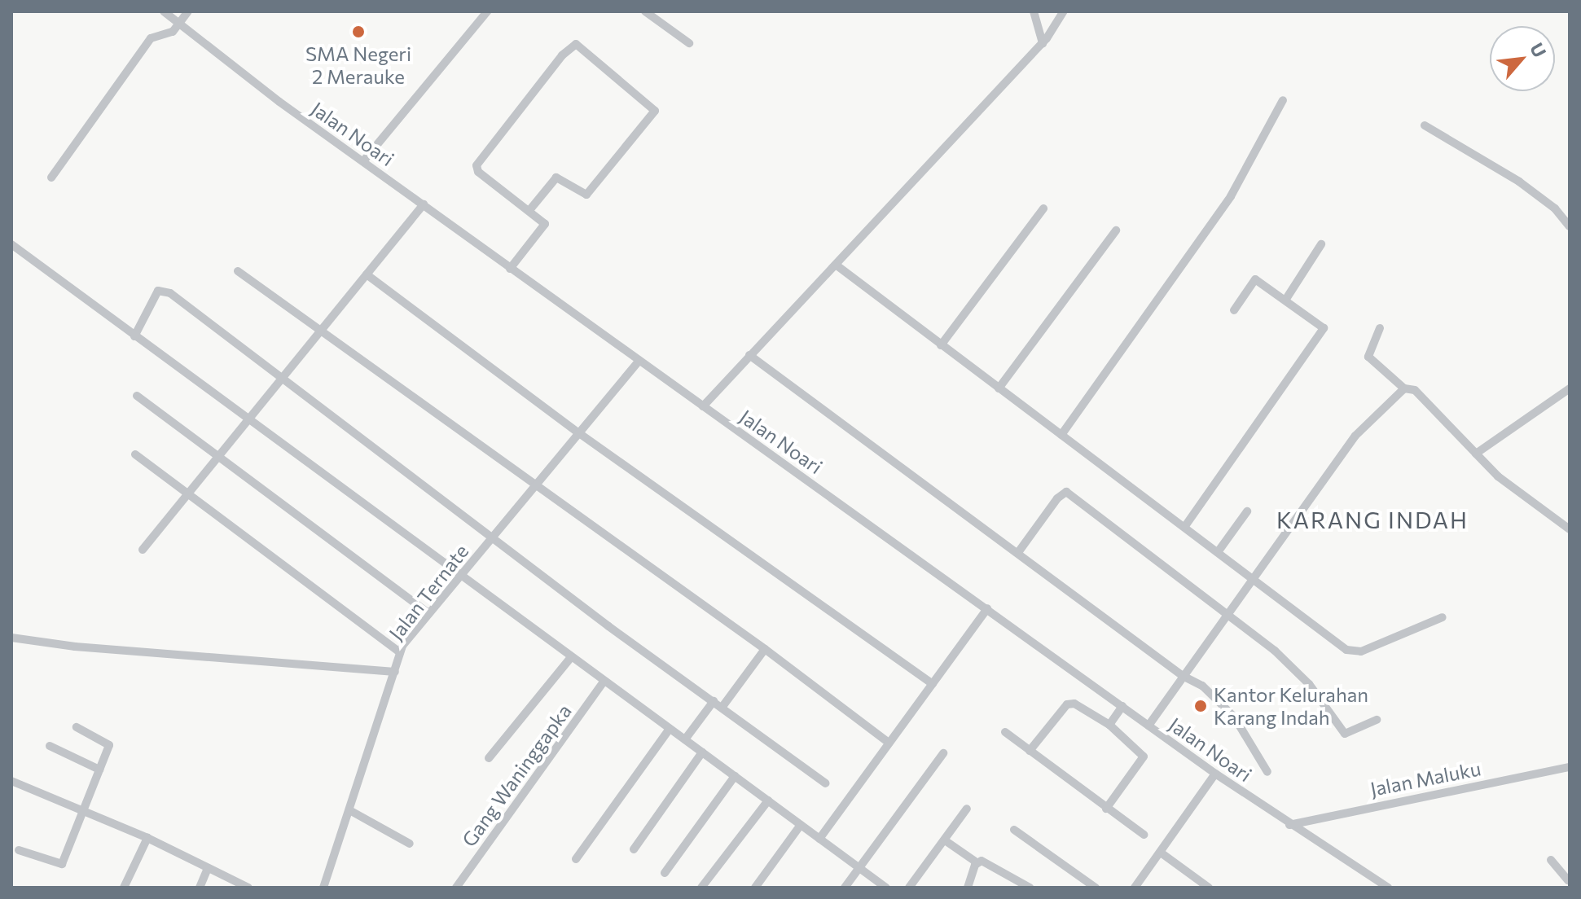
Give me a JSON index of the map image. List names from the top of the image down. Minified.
{"streets":{"street":["Jalan Noari","Jalan Ternate","Gang Waninggapka","Jalan Maluku"]},"crossings":[["Jalan Noari","Jalan Ternate"],["Jalan Noari","Jalan Maluku"]],"districts":["KARANG INDAH"],"places":["SMA Negeri 2 Merauke","Kantor Kelurahan Karang Indah"],"north":"top right"}
